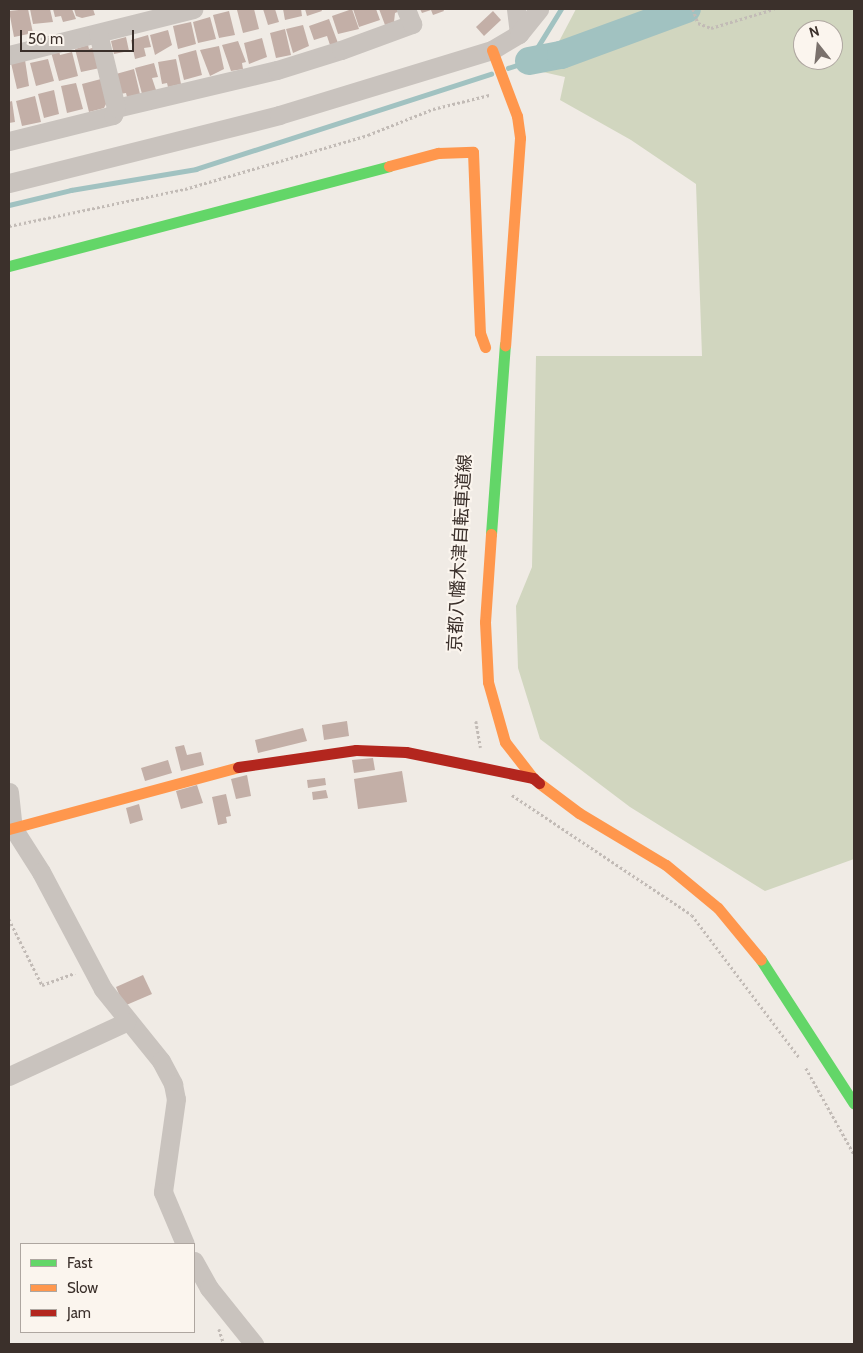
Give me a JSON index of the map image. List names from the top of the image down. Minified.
{"legend":["Fast","Slow","Jam"],"scale_bar":"50 m","north":"top"}
